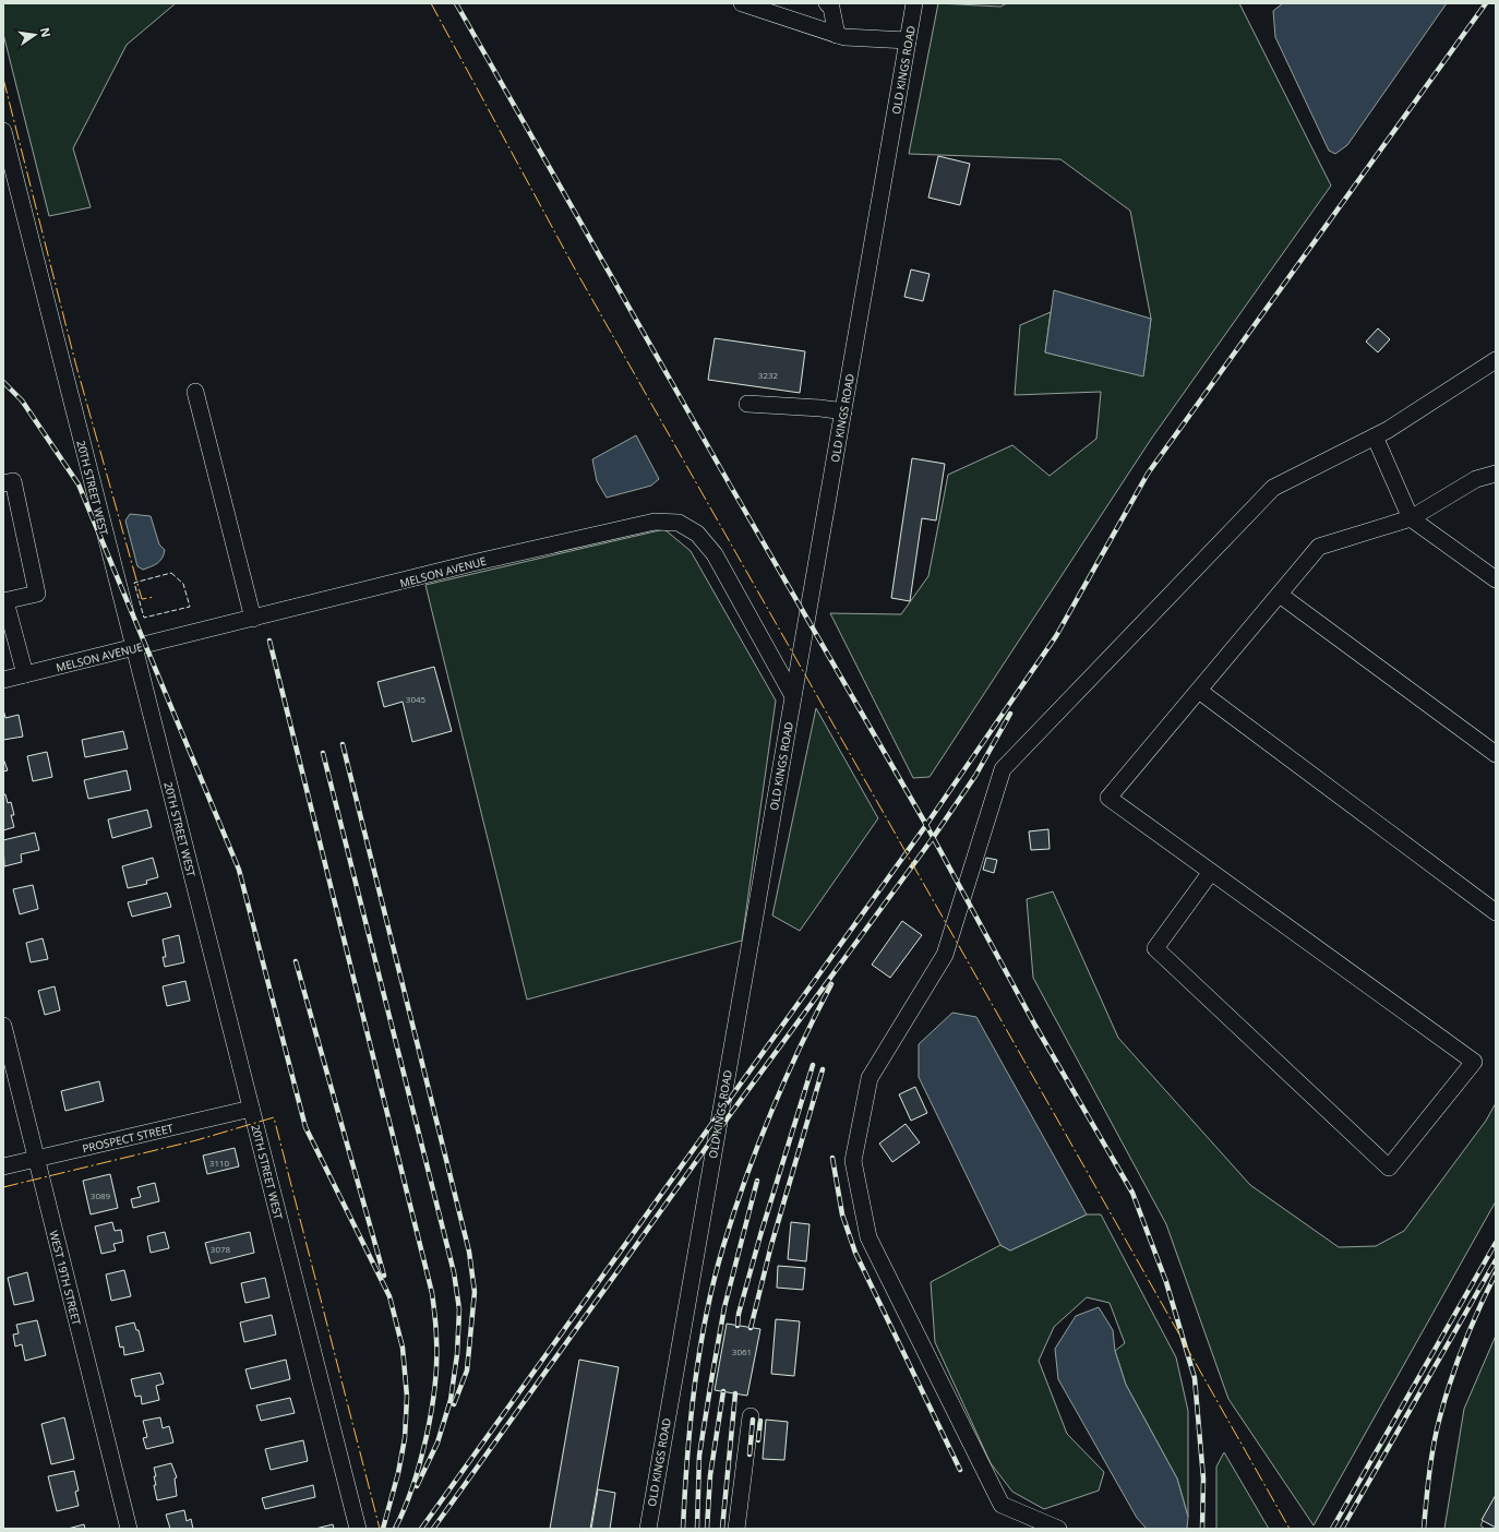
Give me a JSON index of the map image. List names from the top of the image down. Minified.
{"streets":{"street":["OLD KINGS ROAD","20TH STREET WEST","MELSON AVENUE","PROSPECT STREET","WEST 19TH STREET"]},"crossings":[["OLD KINGS ROAD","MELSON AVENUE"],["20TH STREET WEST","MELSON AVENUE"],["20TH STREET WEST","PROSPECT STREET"],["PROSPECT STREET","WEST 19TH STREET"]],"house_numbers":["3232","3045","3110","3089","3078","3061"],"north":"right"}
